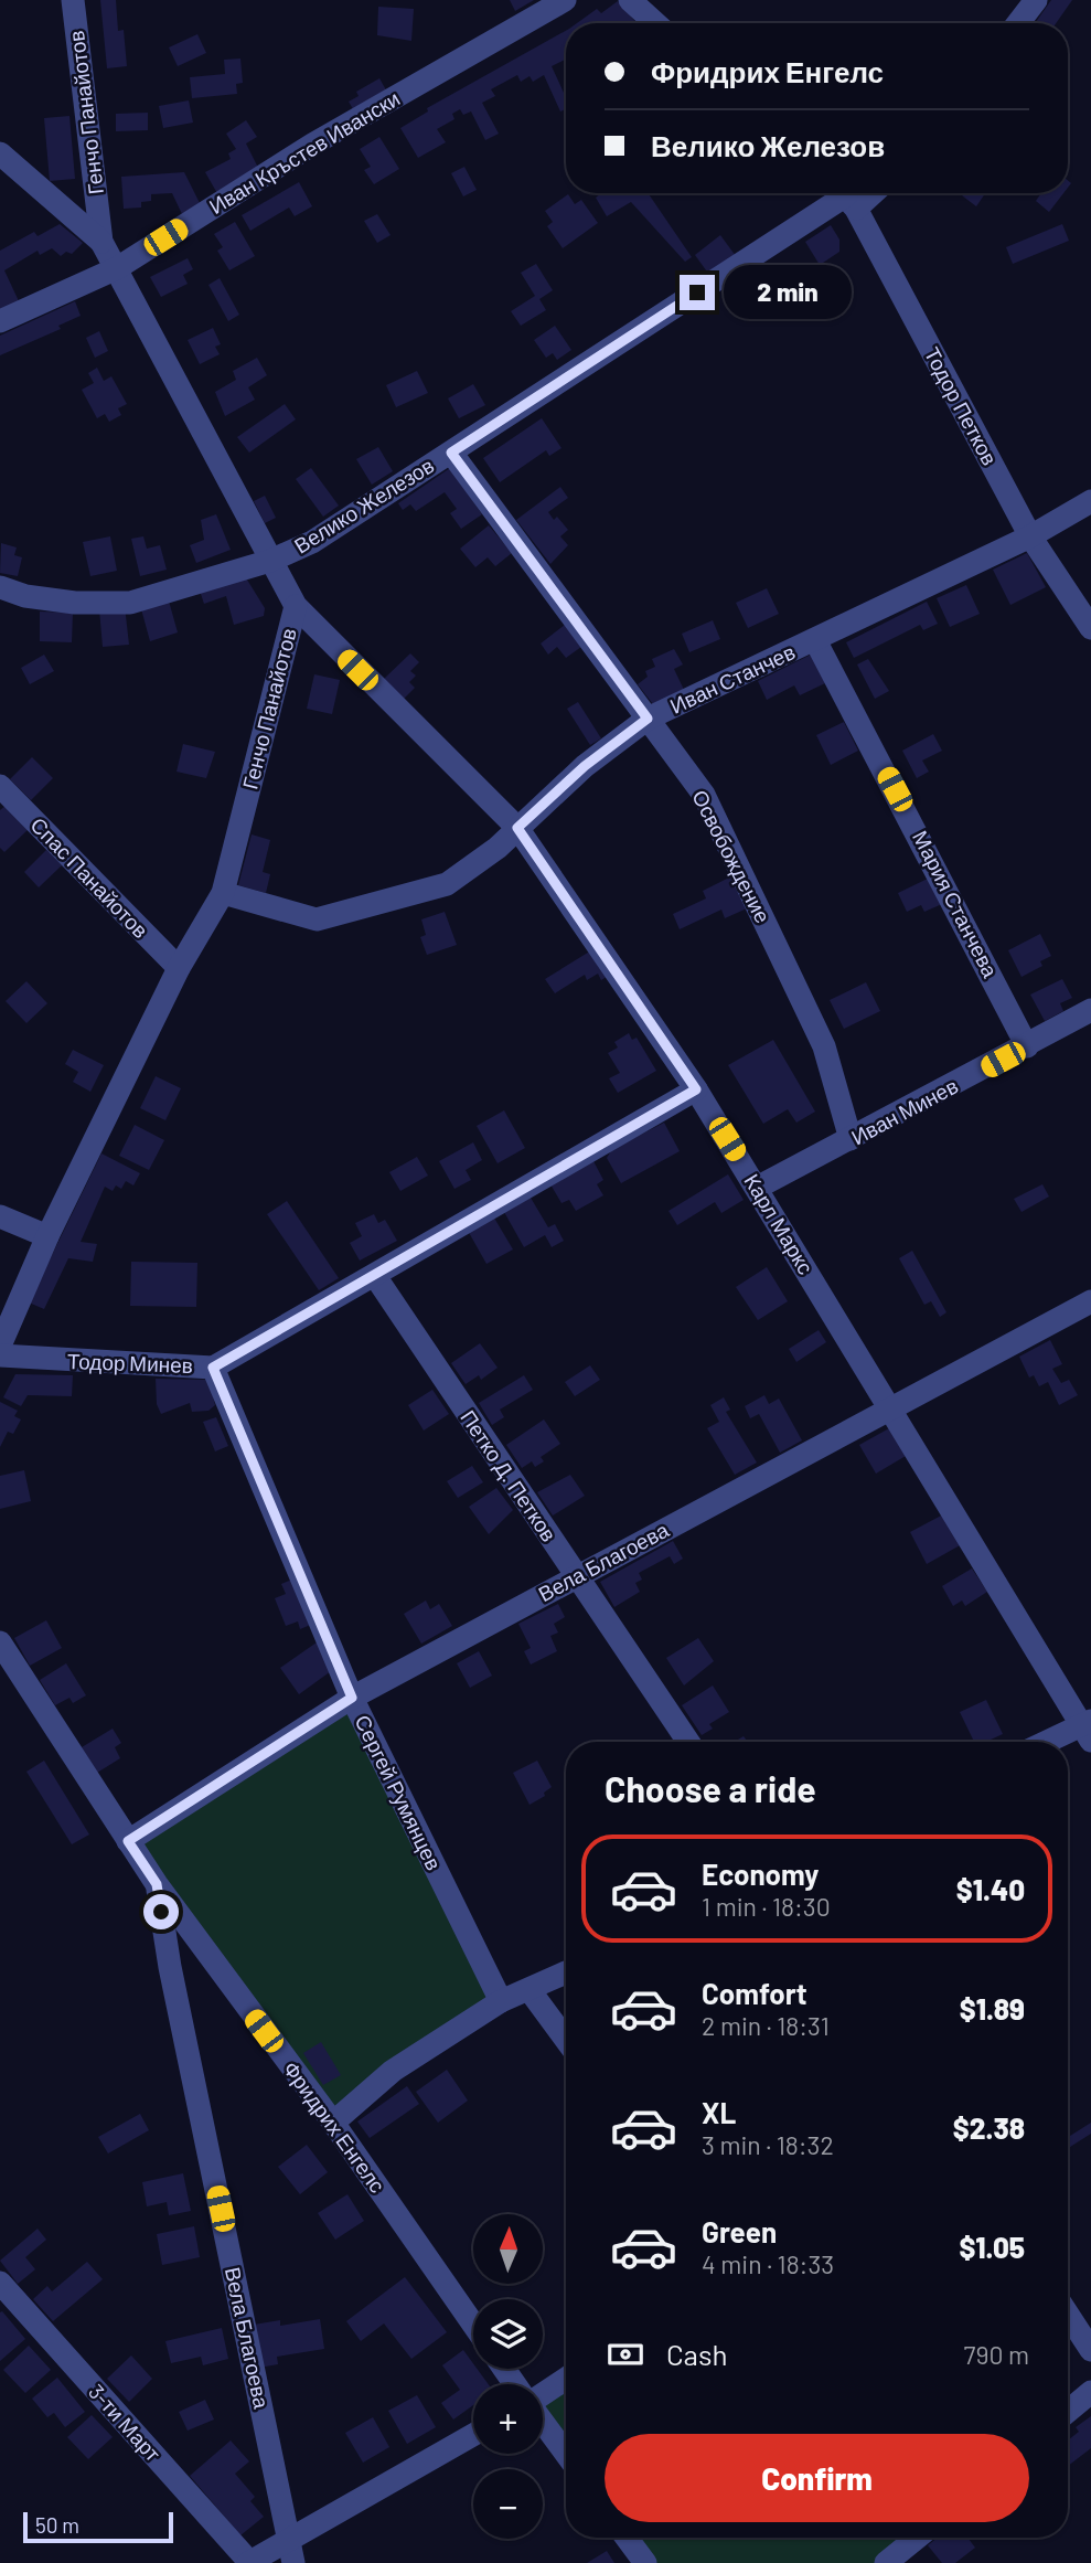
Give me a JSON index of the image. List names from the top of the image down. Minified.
{"streets":{"street":["Генчо Панайотов","Иван Кръстев Ивански","Тодор Петков","Велико Железов","Иван Станчев","Освобождение","Спас Панайотов","Мария Станчева","Иван Минев","Карл Маркс","Тодор Минев","Петко Д. Петков","Вела Благоева","Сергей Румянцев","Фридрих Енгелс","3-ти Март"]},"crossings":[["Генчо Панайотов","Иван Кръстев Ивански"],["Генчо Панайотов","Велико Железов"],["Генчо Панайотов","Иван Станчев"],["Генчо Панайотов","Спас Панайотов"],["Генчо Панайотов","Карл Маркс"],["Тодор Петков","Велико Железов"],["Тодор Петков","Иван Станчев"],["Велико Железов","Освобождение"],["Иван Станчев","Освобождение"],["Иван Станчев","Мария Станчева"],["Иван Станчев","Карл Маркс"],["Освобождение","Иван Минев"],["Мария Станчева","Иван Минев"],["Иван Минев","Карл Маркс"],["Карл Маркс","Тодор Минев"],["Карл Маркс","Вела Благоева"],["Тодор Минев","Петко Д. Петков"],["Тодор Минев","Сергей Румянцев"],["Петко Д. Петков","Вела Благоева"],["Вела Благоева","Сергей Румянцев"],["Вела Благоева","Фридрих Енгелс"]],"scale_bar":"50 m","north":"top","page":{"banner":["Фридрих Енгелс","Велико Железов"],"bubble":"2 min","heading":"Choose a ride","list":[{"name":"Economy","note":"1 min · 18:30","value":"$1.40"},{"name":"Comfort","note":"2 min · 18:31","value":"$1.89"},{"name":"XL","note":"3 min · 18:32","value":"$2.38"},{"name":"Green","note":"4 min · 18:33","value":"$1.05"}],"map_buttons":["+","−"],"pay":["Cash","790 m"],"buttons":"Confirm","scale":"50 m"}}
